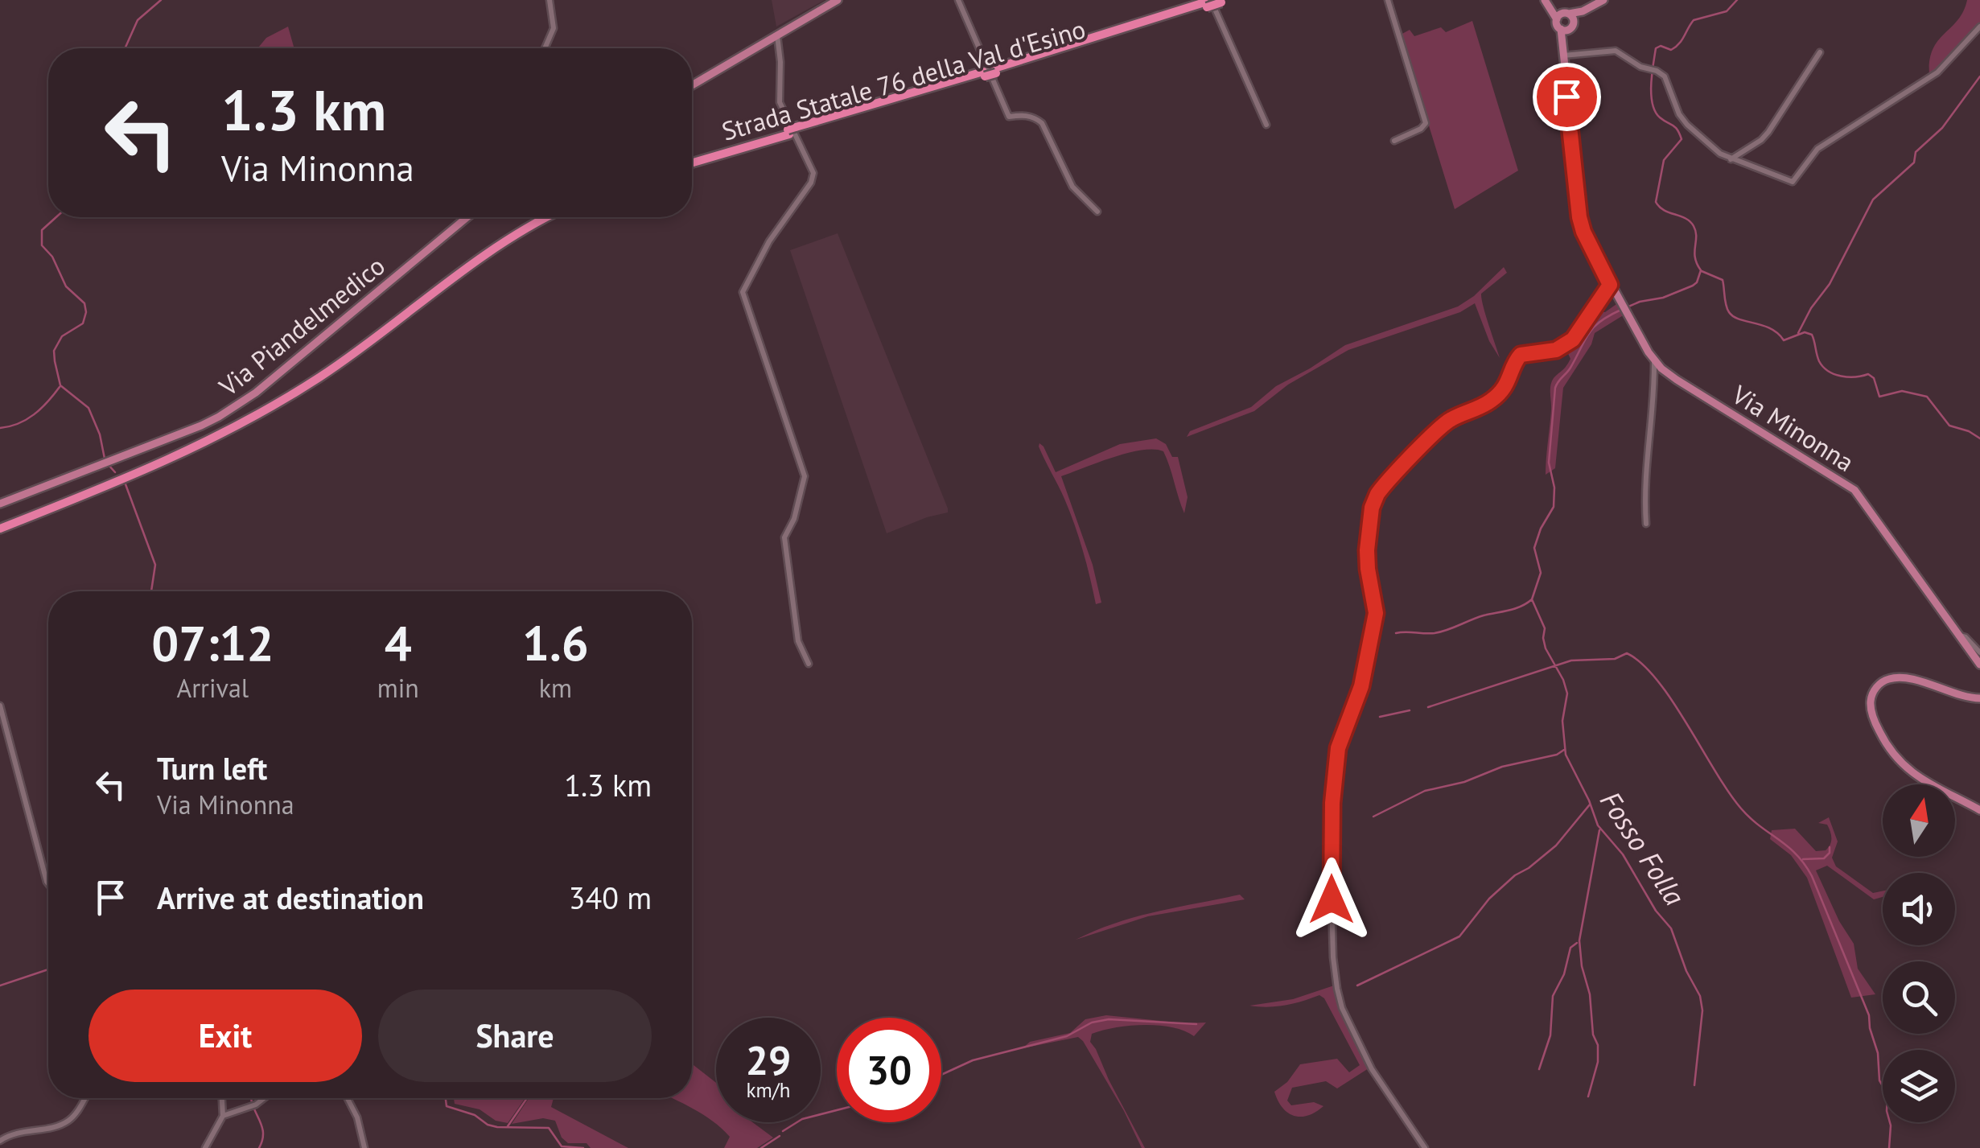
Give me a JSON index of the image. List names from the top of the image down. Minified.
{"streets":{"highway":["Strada Statale 76 della Val d'Esino"],"main road":["Via Piandelmedico","Via Minonna"]},"water":["Fosso Folla"],"north":"top","page":{"turn":["1.3 km","Via Minonna"],"eta":["07:12","Arrival","4","min","1.6","km"],"list":[{"name":"Turn left","note":"Via Minonna","value":"1.3 km"},{"name":"Arrive at destination","value":"340 m"}],"buttons":["Exit","Share"],"speed":"29 km/h","limit":"30"}}
